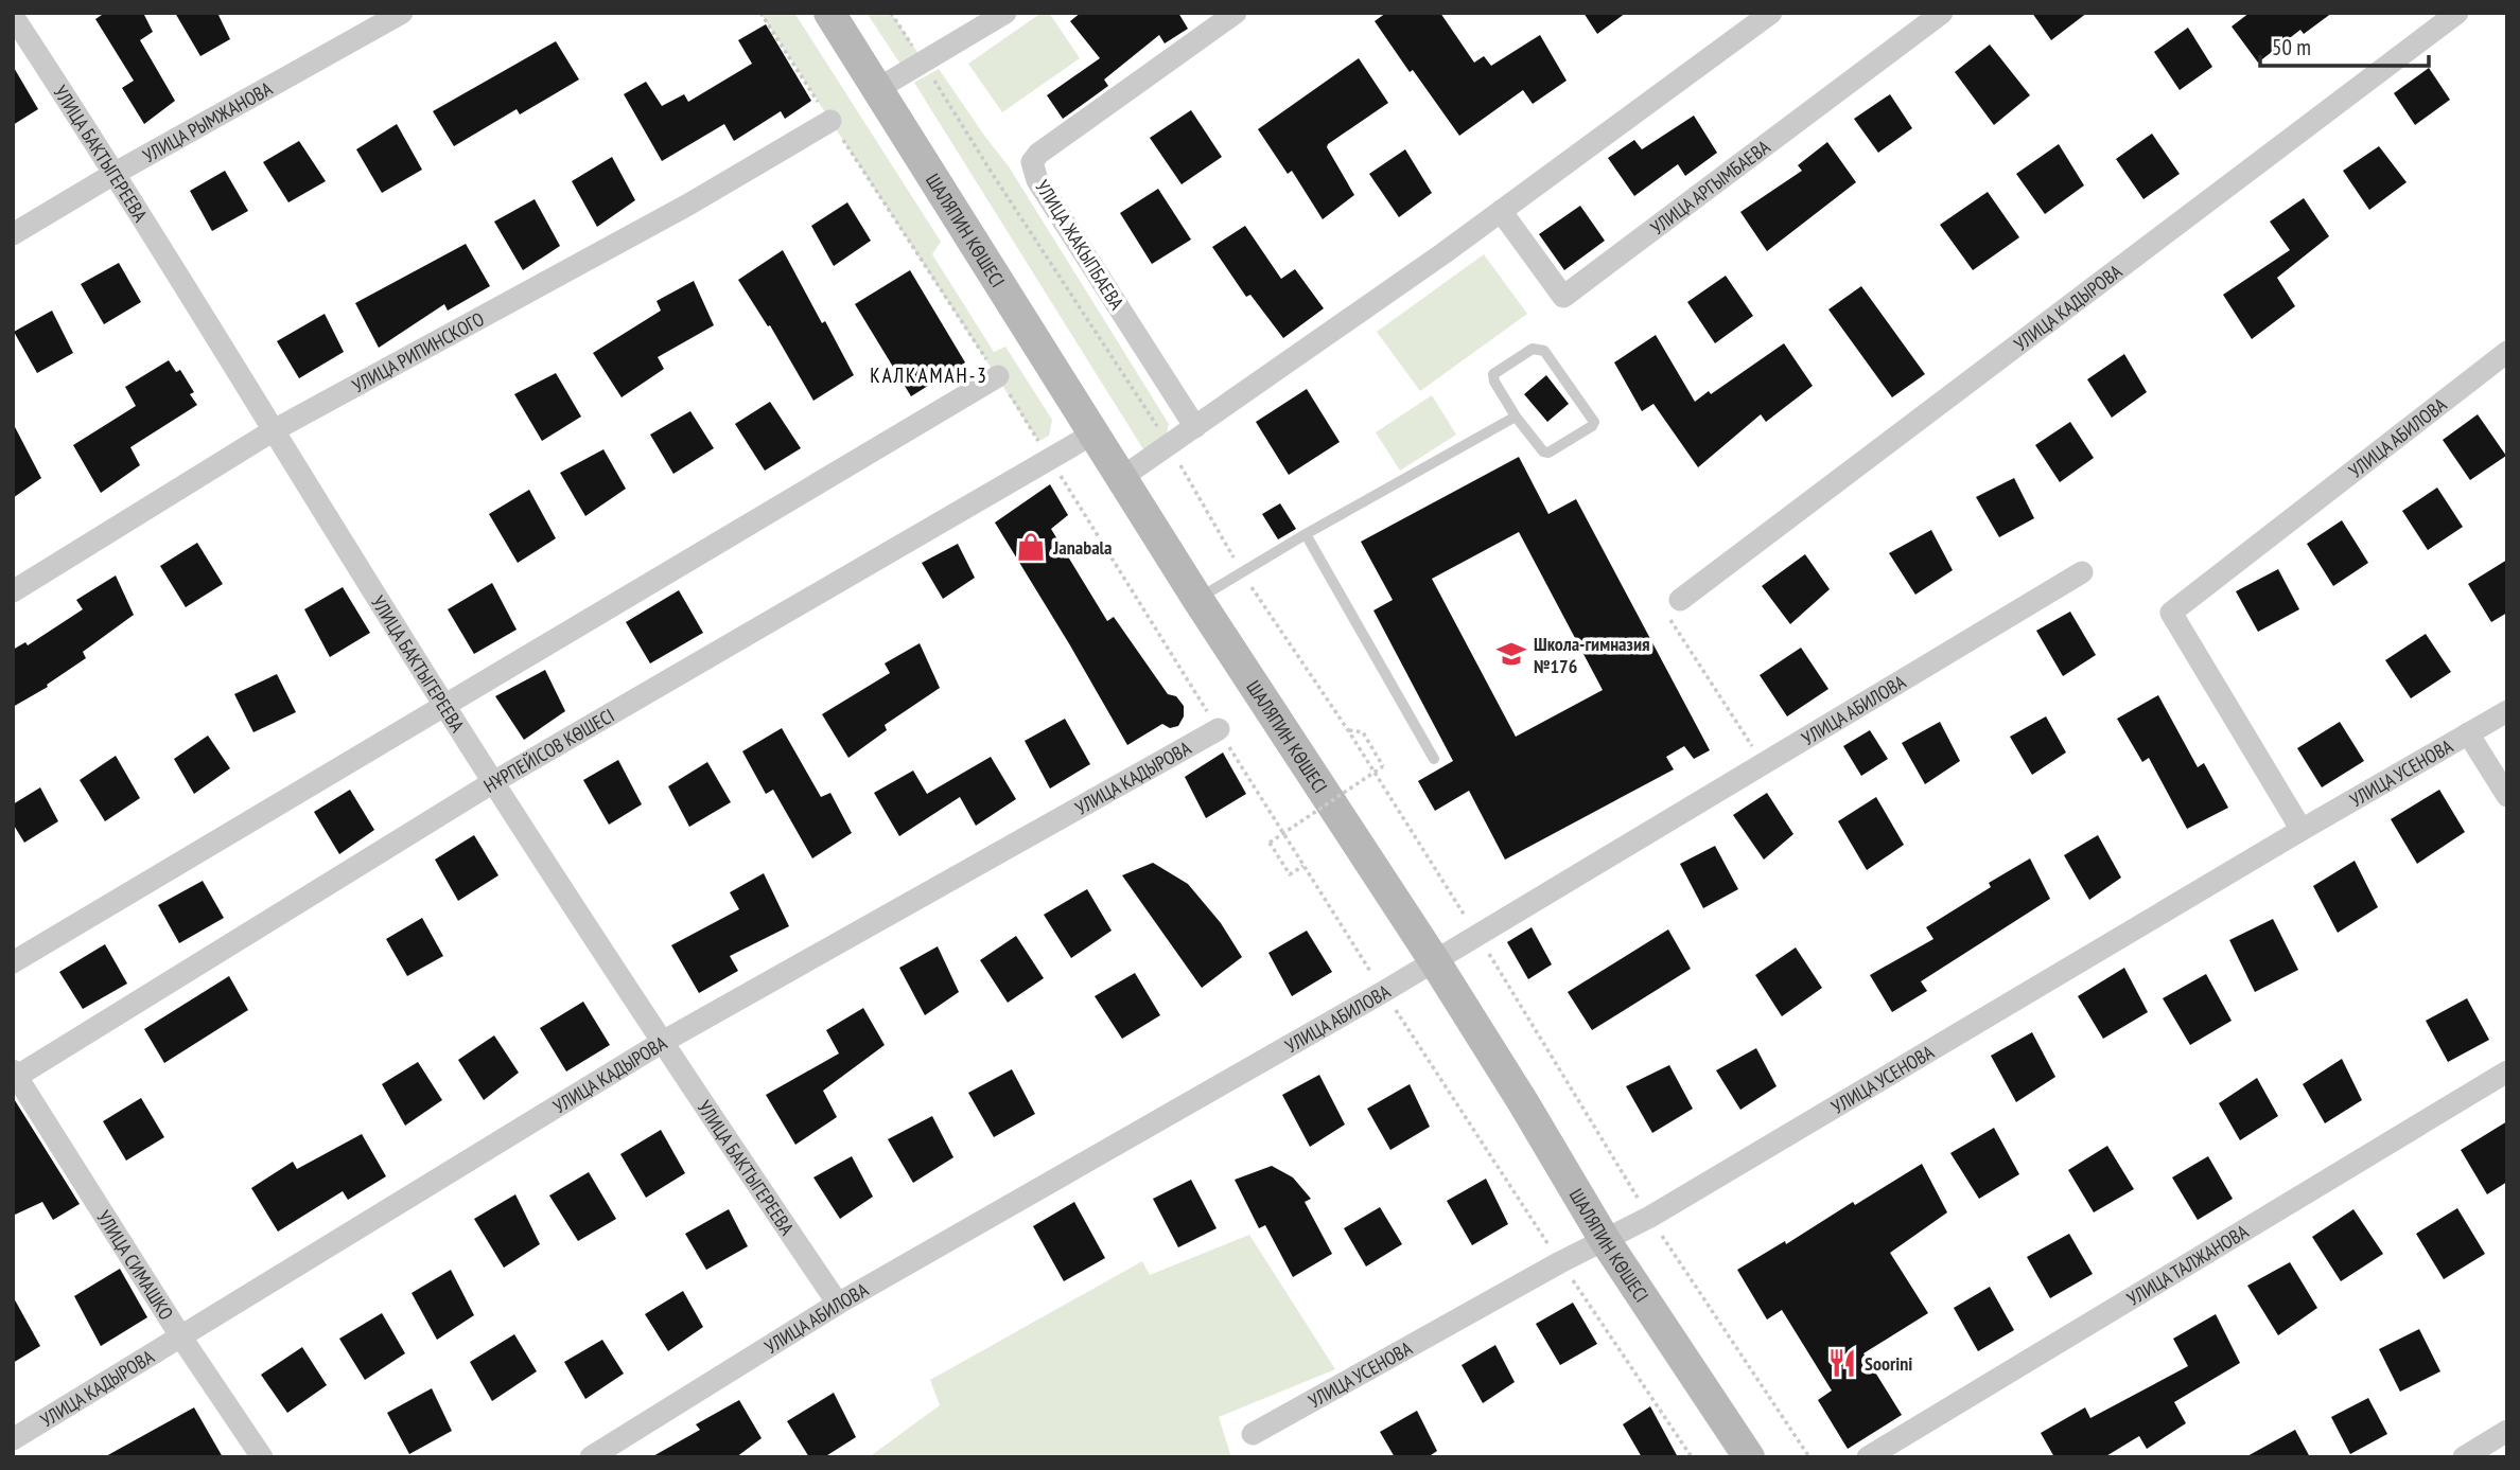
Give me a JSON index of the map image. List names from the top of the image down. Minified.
{"streets":{"main road":["ШАЛЯПИН КӨШЕСІ"],"street":["УЛИЦА РЫМЖАНОВА","УЛИЦА БАКТЫГЕРЕЕВА","УЛИЦА АРГЫМБАЕВА","УЛИЦА ЖАКЫПБАЕВА","УЛИЦА КАДЫРОВА","УЛИЦА РИПИНСКОГО","УЛИЦА АБИЛОВА","НҰРПЕЙІСОВ КӨШЕСІ","УЛИЦА УСЕНОВА","УЛИЦА СИМАШКО","УЛИЦА ТАЛЖАНОВА"]},"crossings":[["УЛИЦА РЫМЖАНОВА","УЛИЦА БАКТЫГЕРЕЕВА"],["УЛИЦА БАКТЫГЕРЕЕВА","УЛИЦА КАДЫРОВА"],["УЛИЦА БАКТЫГЕРЕЕВА","УЛИЦА РИПИНСКОГО"],["УЛИЦА БАКТЫГЕРЕЕВА","УЛИЦА АБИЛОВА"],["УЛИЦА БАКТЫГЕРЕЕВА","НҰРПЕЙІСОВ КӨШЕСІ"],["ШАЛЯПИН КӨШЕСІ","УЛИЦА АБИЛОВА"],["ШАЛЯПИН КӨШЕСІ","НҰРПЕЙІСОВ КӨШЕСІ"],["ШАЛЯПИН КӨШЕСІ","УЛИЦА УСЕНОВА"],["УЛИЦА КАДЫРОВА","УЛИЦА СИМАШКО"],["УЛИЦА АБИЛОВА","УЛИЦА УСЕНОВА"],["НҰРПЕЙІСОВ КӨШЕСІ","УЛИЦА СИМАШКО"]],"districts":["КАЛКАМАН-3"],"places":{"shop":["Janabala"],"school or university":["Школа-гимназия №176"],"restaurant":["Soorini"]},"scale_bar":"50 m"}
